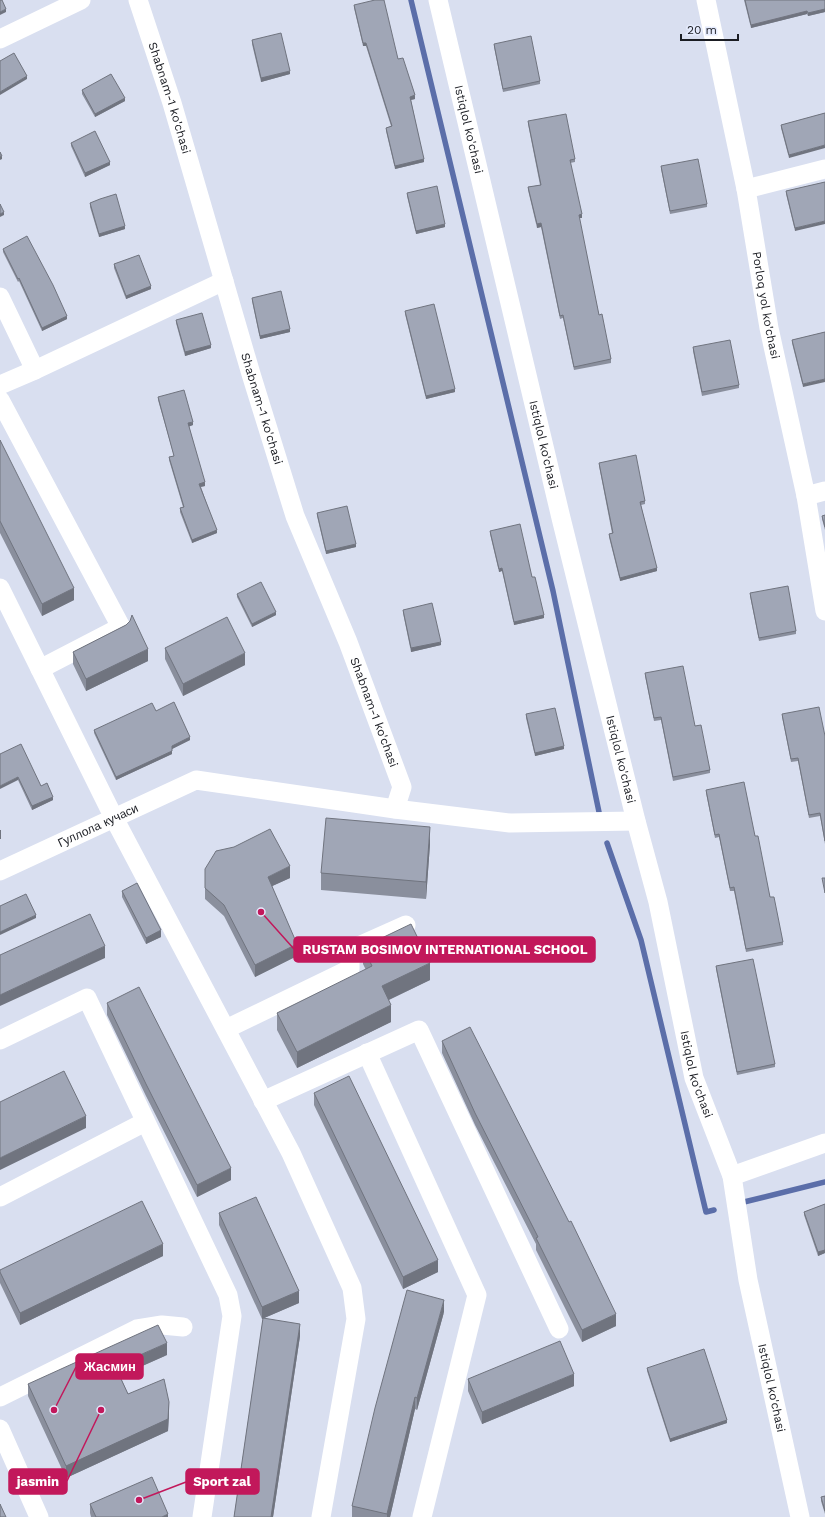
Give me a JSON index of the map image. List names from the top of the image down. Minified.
{"streets":{"street":["Shabnam-1 ko'chasi","Istiqlol ko'chasi","Porloq yol ko'chasi","Гуллола кучаси"]},"crossings":[["Shabnam-1 ko'chasi","Гуллола кучаси"]],"places":["RUSTAM BOSIMOV INTERNATIONAL SCHOOL","Жасмин","jasmin","Sport zal"],"scale_bar":"20 m"}
